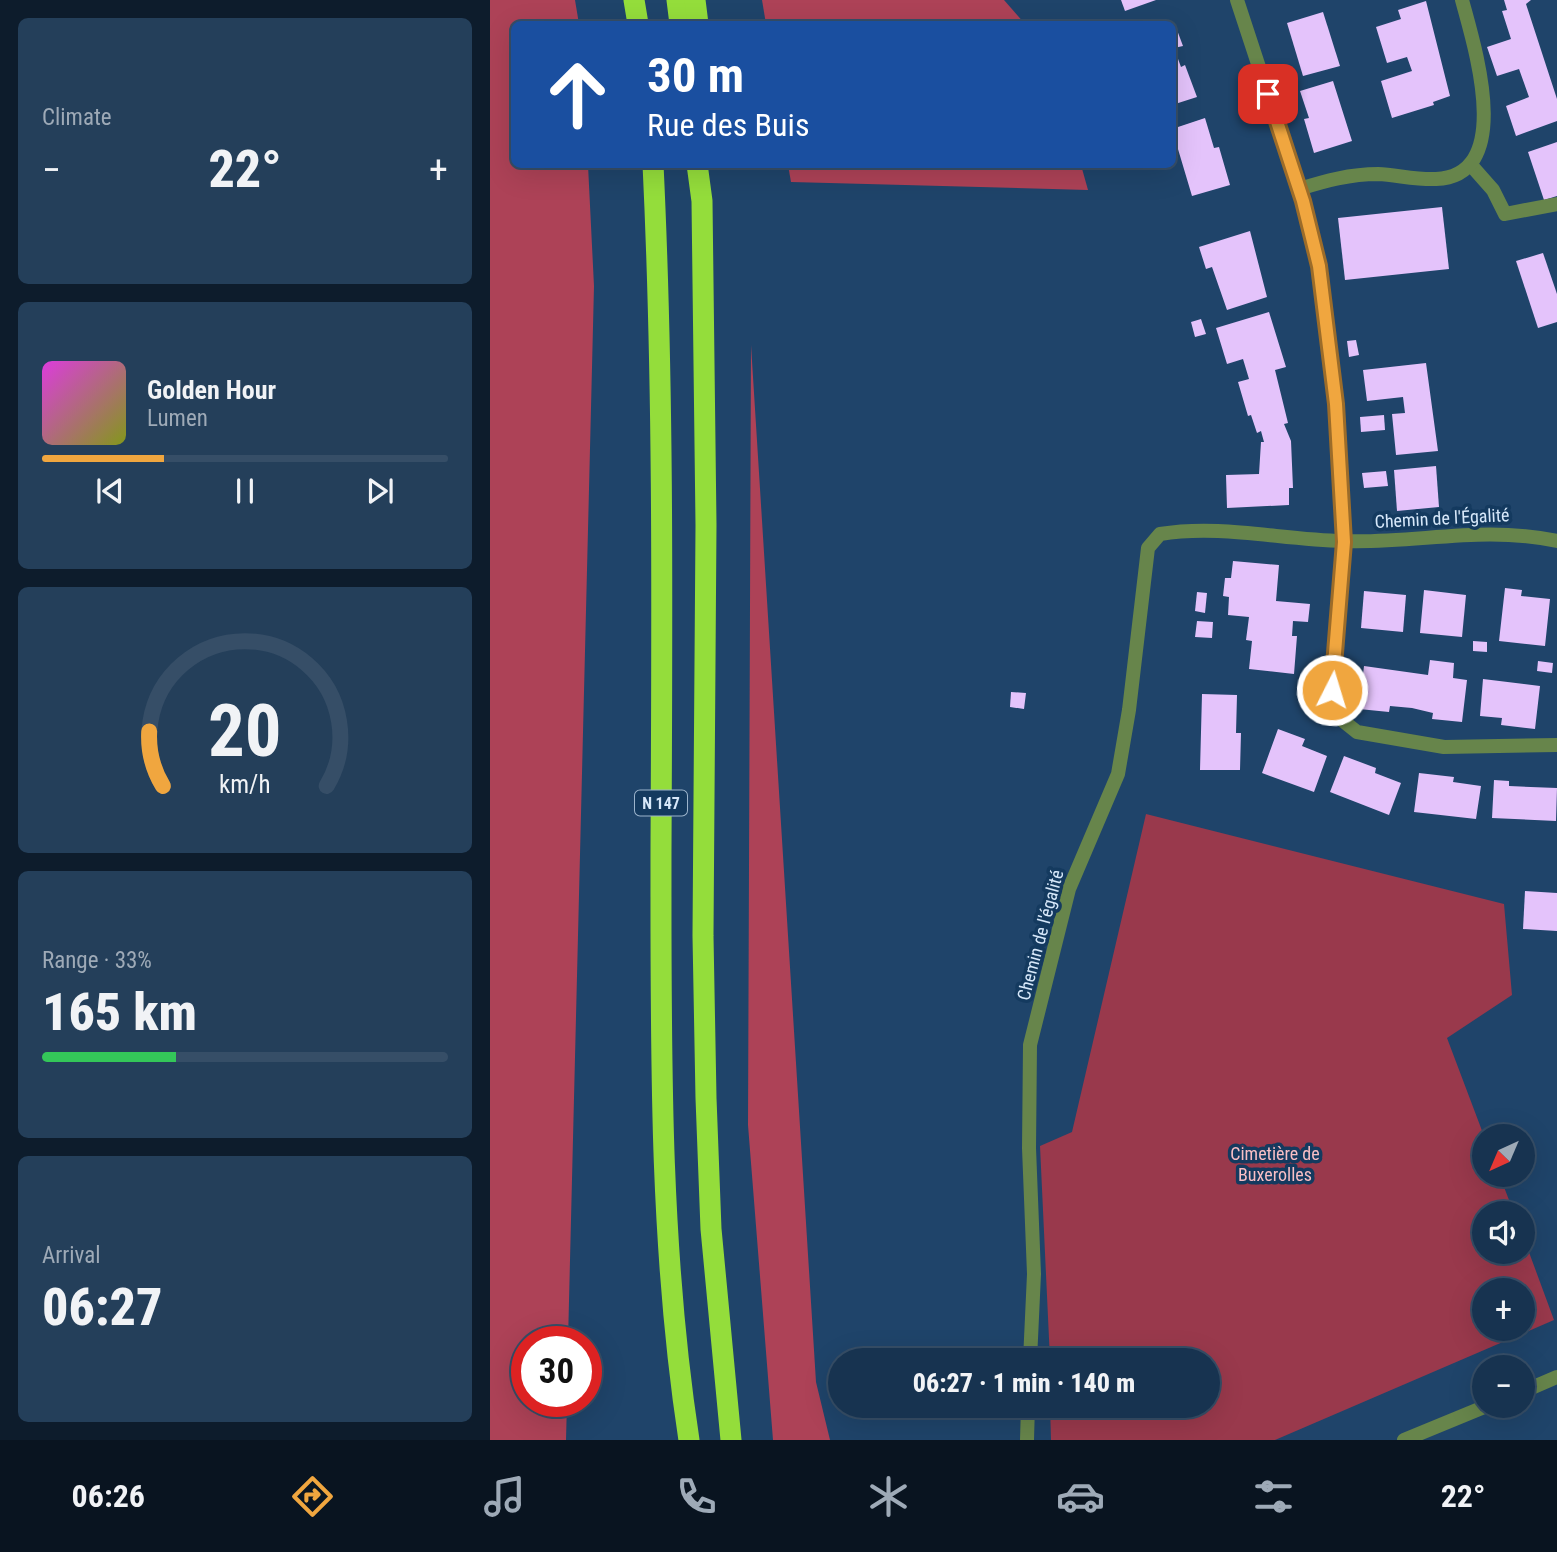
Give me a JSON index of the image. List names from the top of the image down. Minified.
{"streets":{"highway":["N 147"],"street":["Chemin de l'Égalité","Chemin de l'égalité"]},"crossings":[["Chemin de l'Égalité","Chemin de l'égalité"]],"parks":["Cimetière de Buxerolles"],"north":"bottom left","page":{"tile":["Climate",["Range · 33%","165 km"],["Arrival","06:27"]],"turn":["30 m","Rue des Buis"],"heat":["−","22°","+"],"song":["Golden Hour","Lumen"],"map_buttons":["+","−"],"limit":"30","trip":"06:27 · 1 min · 140 m","tabs":["06:26","22°"],"gauge":["20","km/h"]}}
